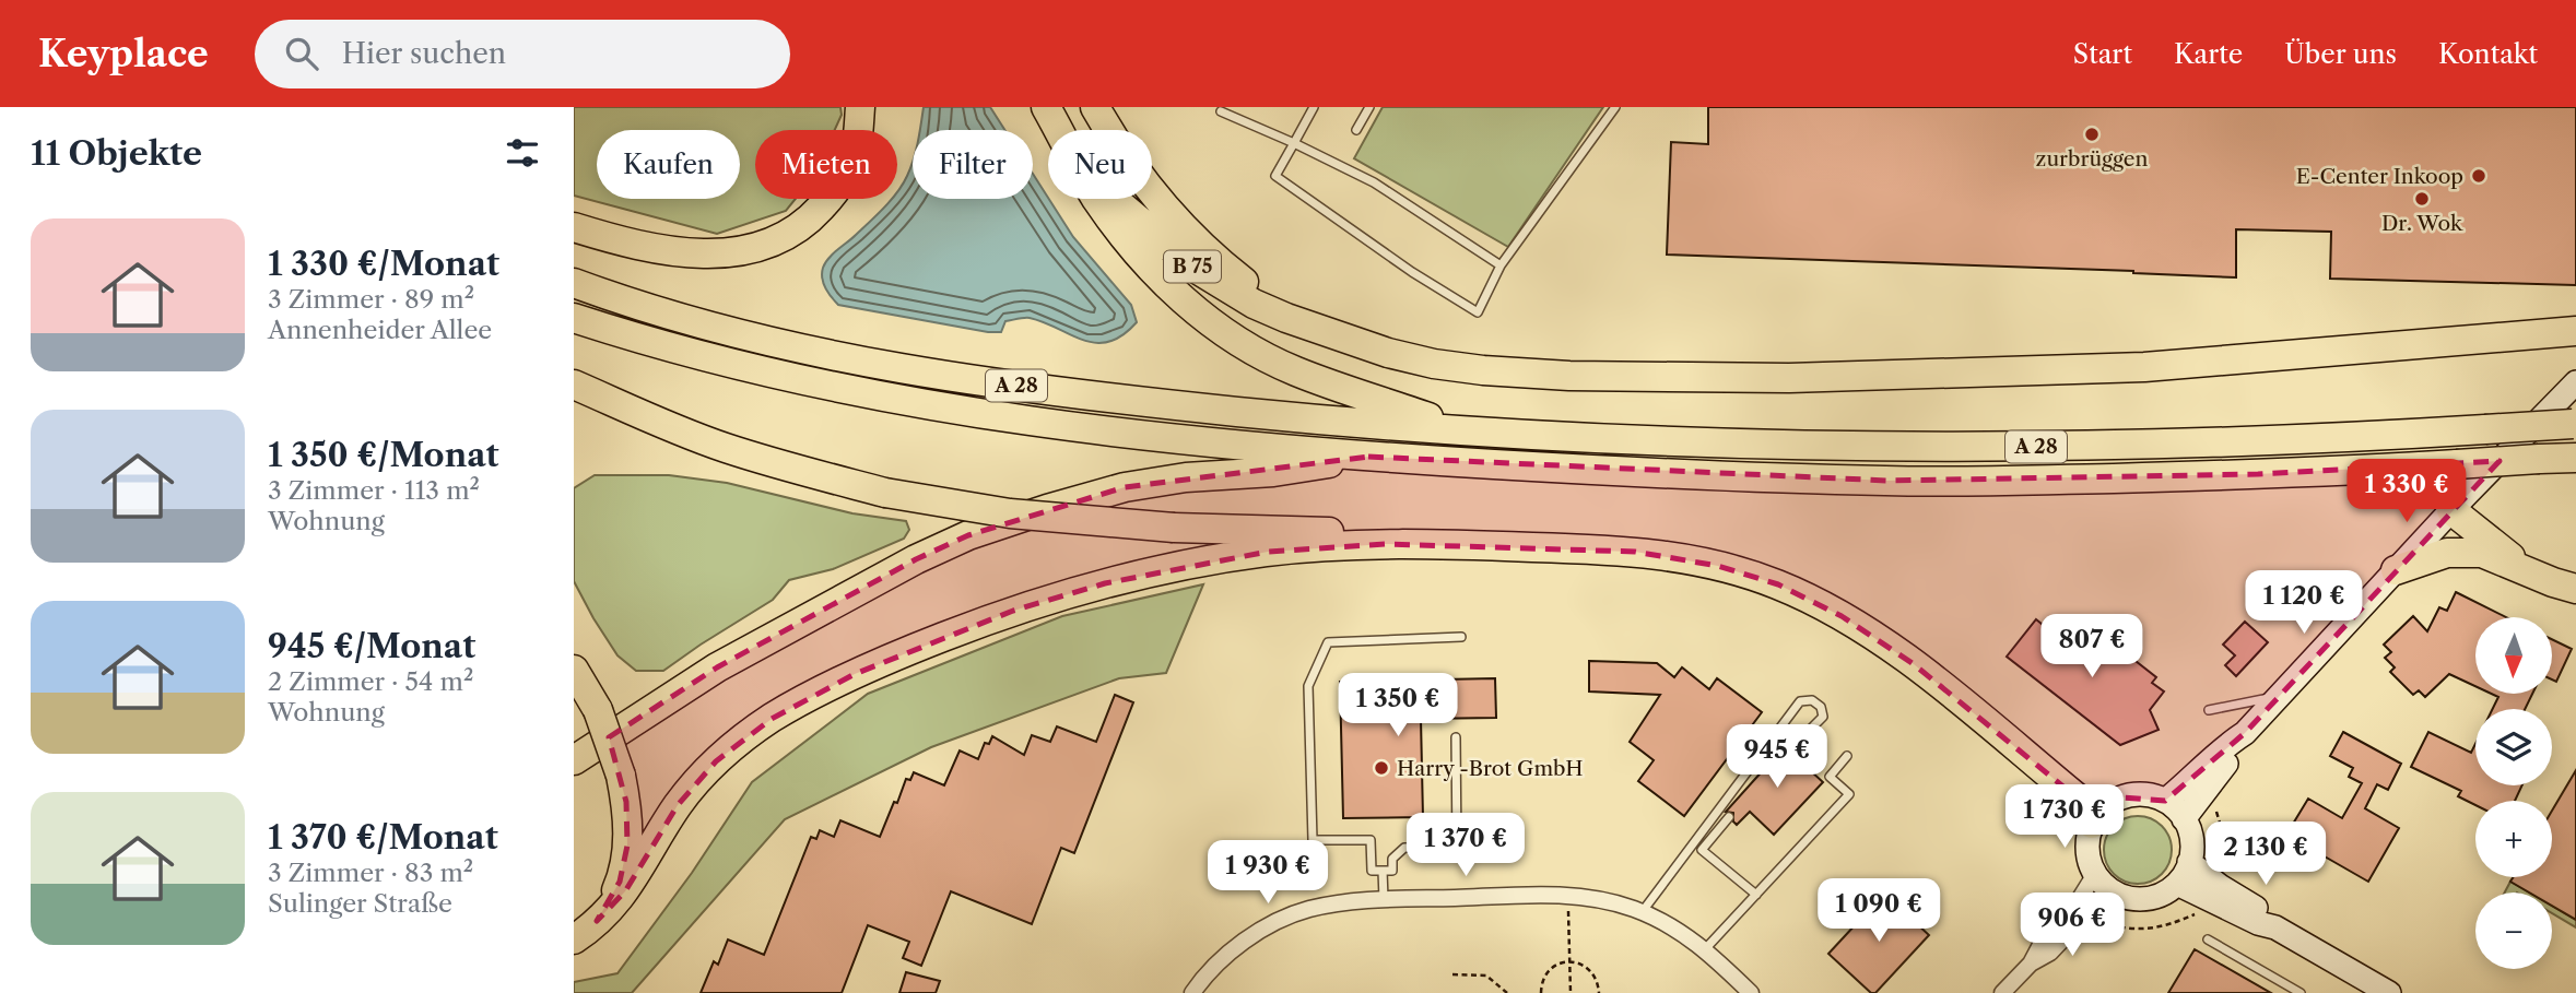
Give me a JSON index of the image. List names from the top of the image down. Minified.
{"streets":{"highway":["B 75","A 28"]},"places":["zurbrüggen","E-Center Inkoop","Dr. Wok","Harry -Brot GmbH"],"north":"bottom","page":{"header":"Keyplace","search":"Hier suchen","nav":["Start","Karte","Über uns","Kontakt"],"heading":"11 Objekte","chip":["Kaufen","Mieten","Filter","Neu"],"list":[{"name":"1 330 €/Monat","note":"3 Zimmer · 89 m² · Annenheider Allee"},{"name":"1 350 €/Monat","note":"3 Zimmer · 113 m² · Wohnung"},{"name":"945 €/Monat","note":"2 Zimmer · 54 m² · Wohnung"},{"name":"1 370 €/Monat","note":"3 Zimmer · 83 m² · Sulinger Straße"}],"price":["1 330 €","1 120 €","807 €","1 350 €","945 €","1 730 €","1 370 €","2 130 €","1 930 €","1 090 €","906 €"],"map_buttons":["+","−"]}}
